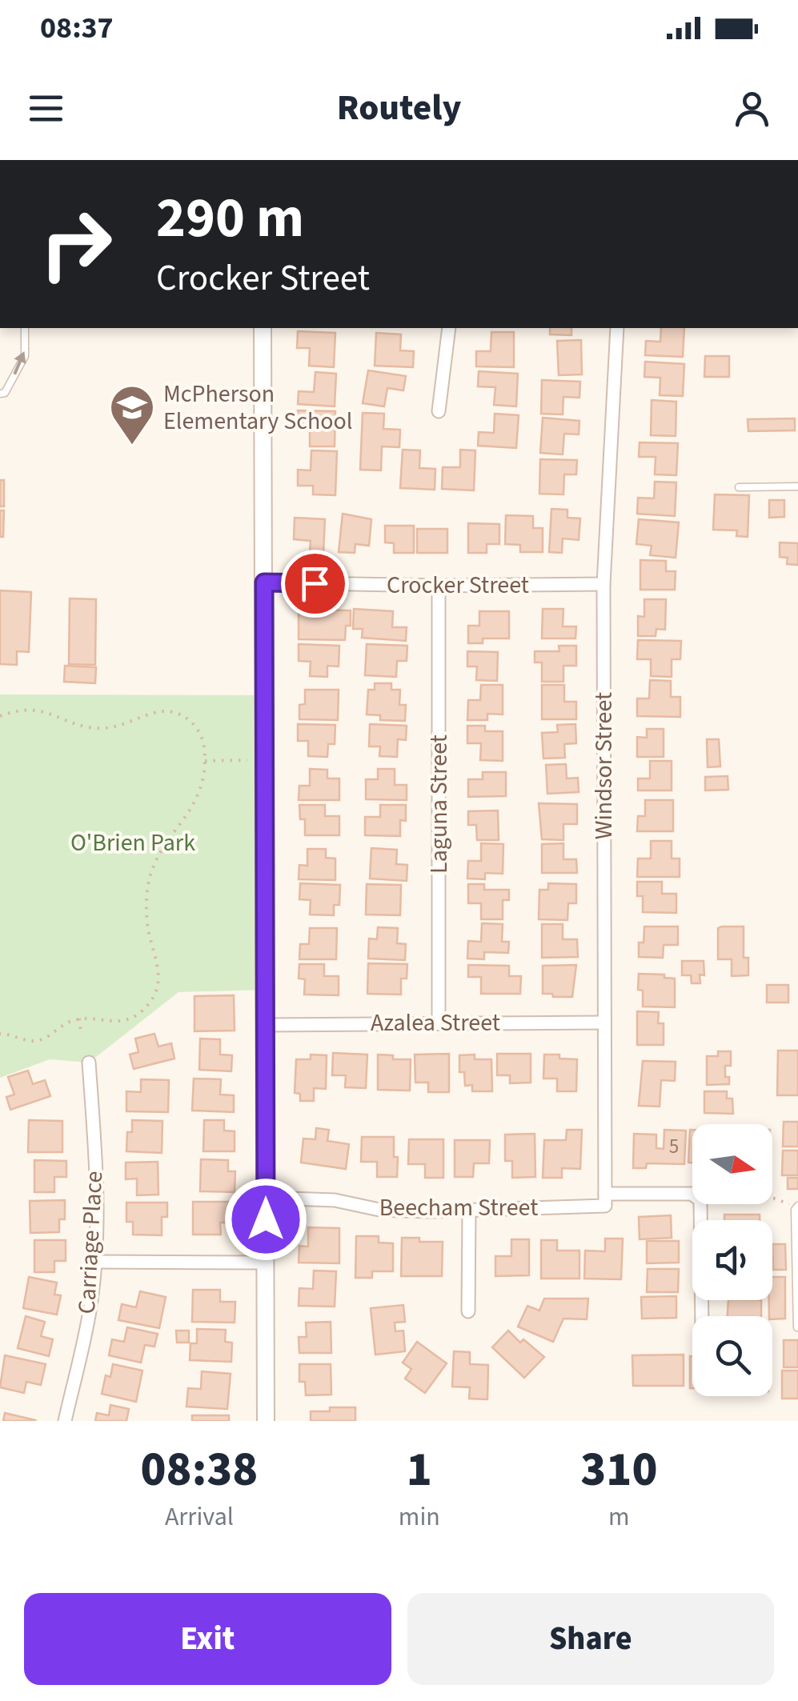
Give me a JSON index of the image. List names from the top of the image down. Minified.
{"streets":{"street":["Crocker Street","Windsor Street","Laguna Street","Azalea Street","Beecham Street","Carriage Place"]},"crossings":[["Crocker Street","Windsor Street"],["Crocker Street","Laguna Street"],["Windsor Street","Azalea Street"],["Windsor Street","Beecham Street"],["Laguna Street","Azalea Street"]],"parks":["O'Brien Park"],"places":{"school or university":["McPherson Elementary School"]},"house_numbers":["5"],"north":"right","page":{"status":"08:37","header":"Routely","turn":["290 m","Crocker Street"],"eta":["08:38","Arrival","1","min","310","m"],"buttons":["Exit","Share"]}}
